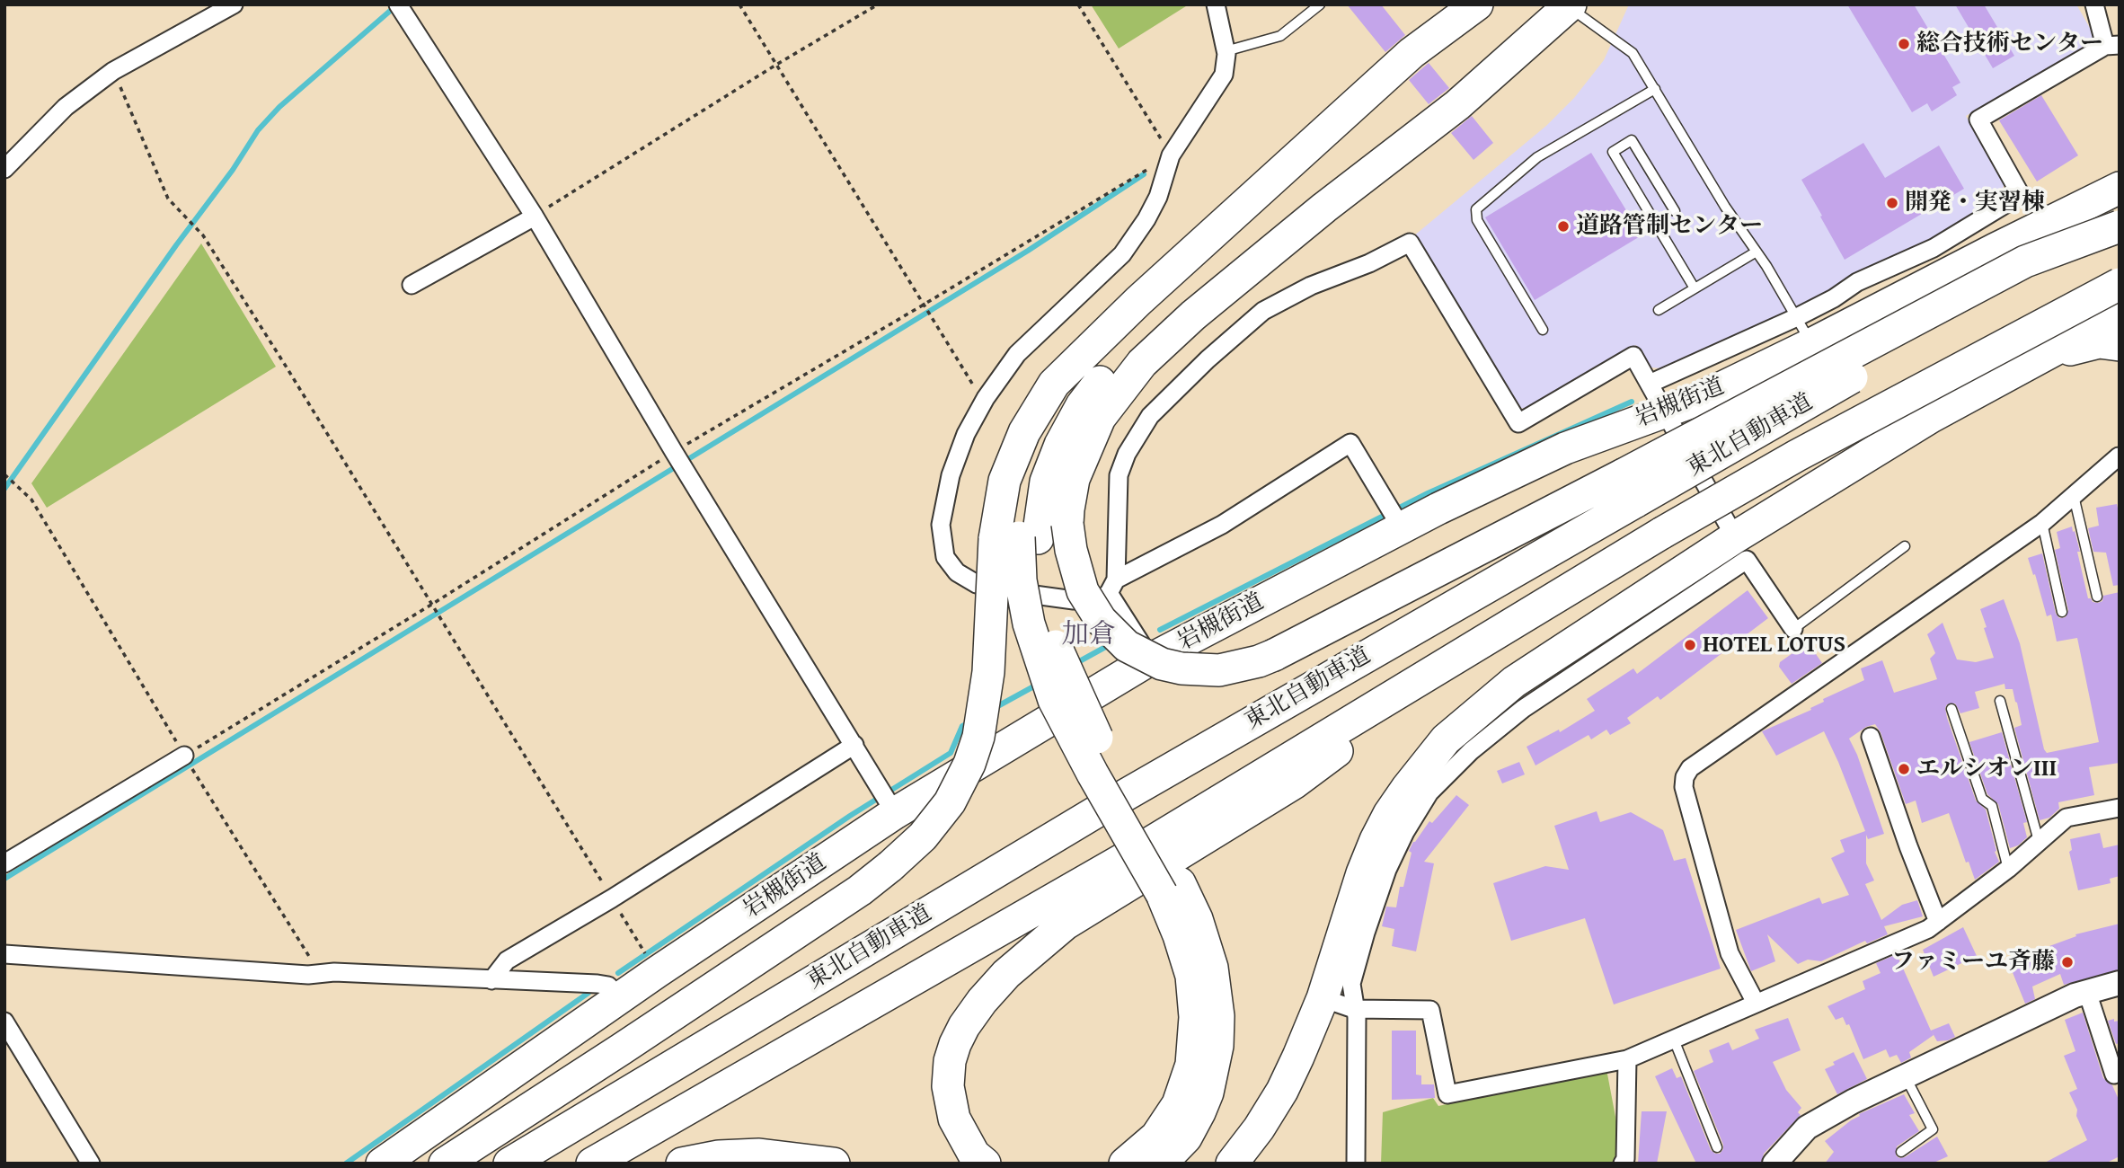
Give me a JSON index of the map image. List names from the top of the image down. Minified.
{"streets":{"highway":["岩槻街道","東北自動車道"]},"districts":["加倉"],"places":["総合技術センター","開発・実習棟","道路管制センター","HOTEL LOTUS","エルシオンⅢ","ファミーユ斉藤"]}
